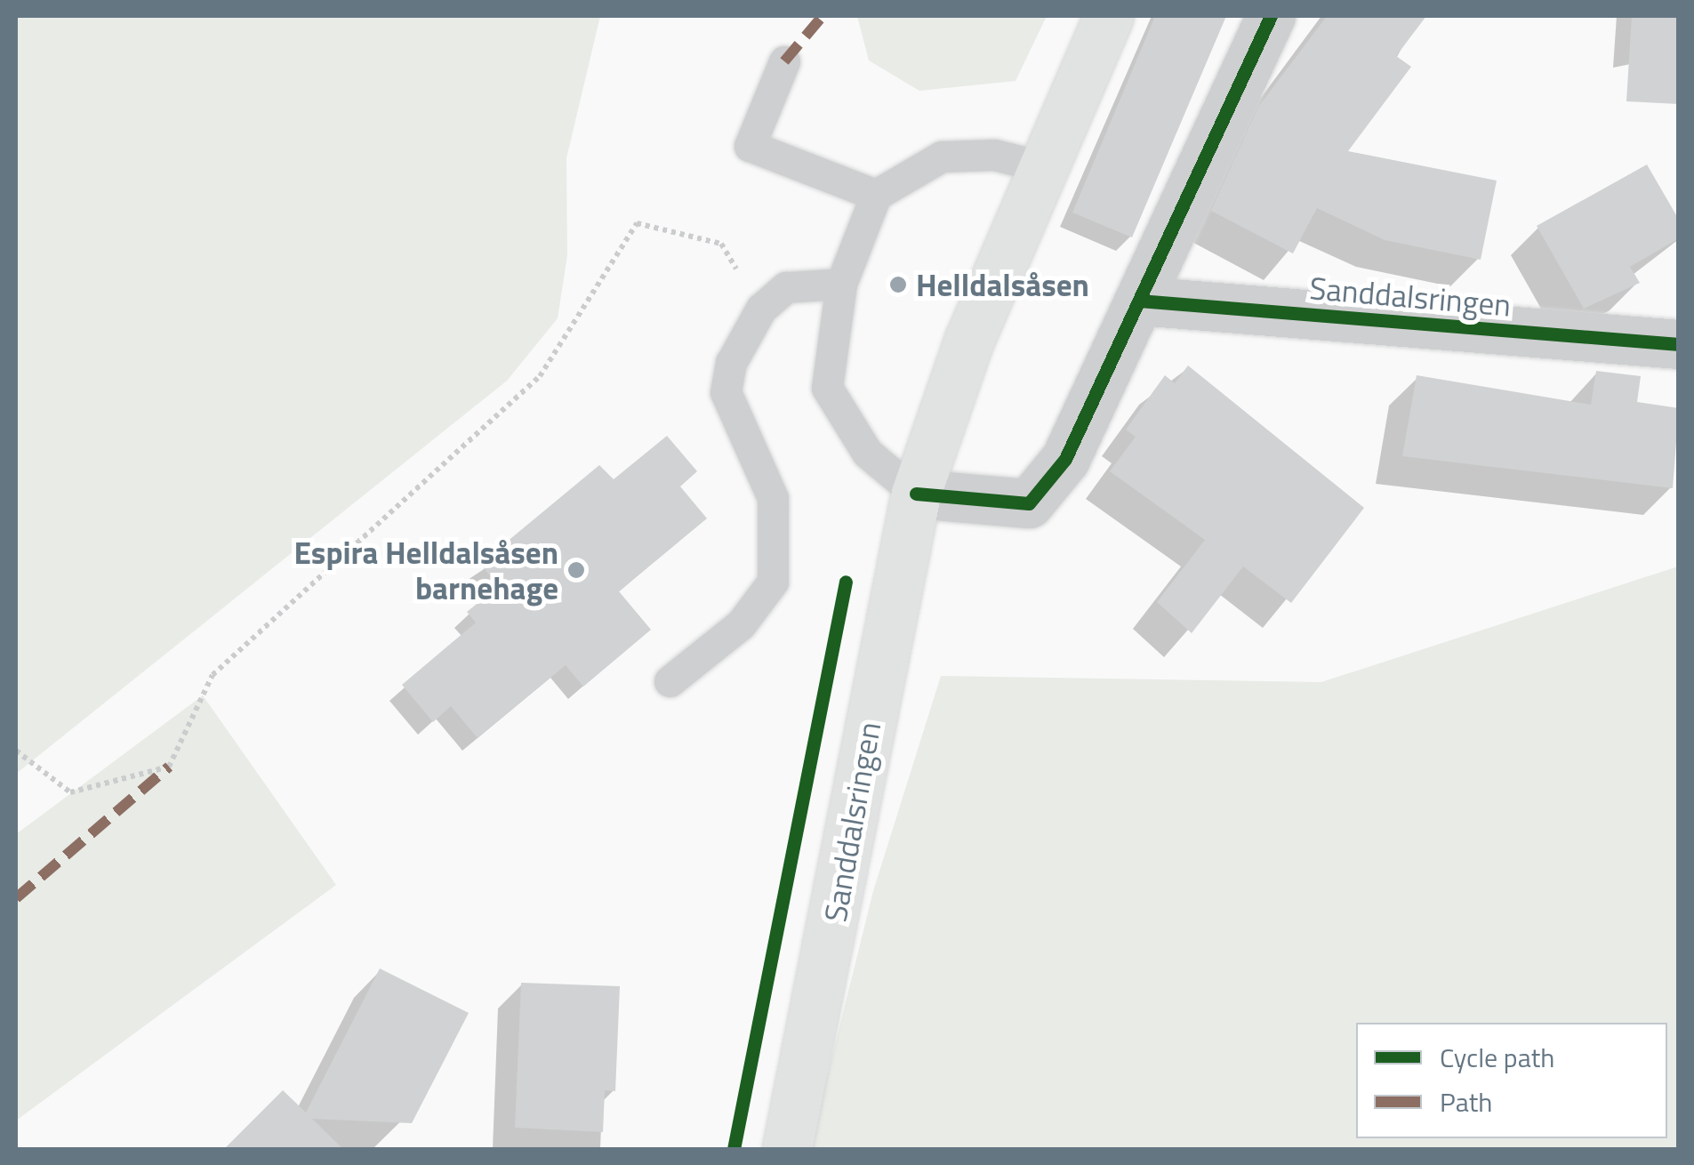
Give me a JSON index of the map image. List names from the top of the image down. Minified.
{"streets":{"main road":["Sanddalsringen"]},"places":["Helldalsåsen","Espira Helldalsåsen barnehage"],"legend":["Cycle path","Path"]}
